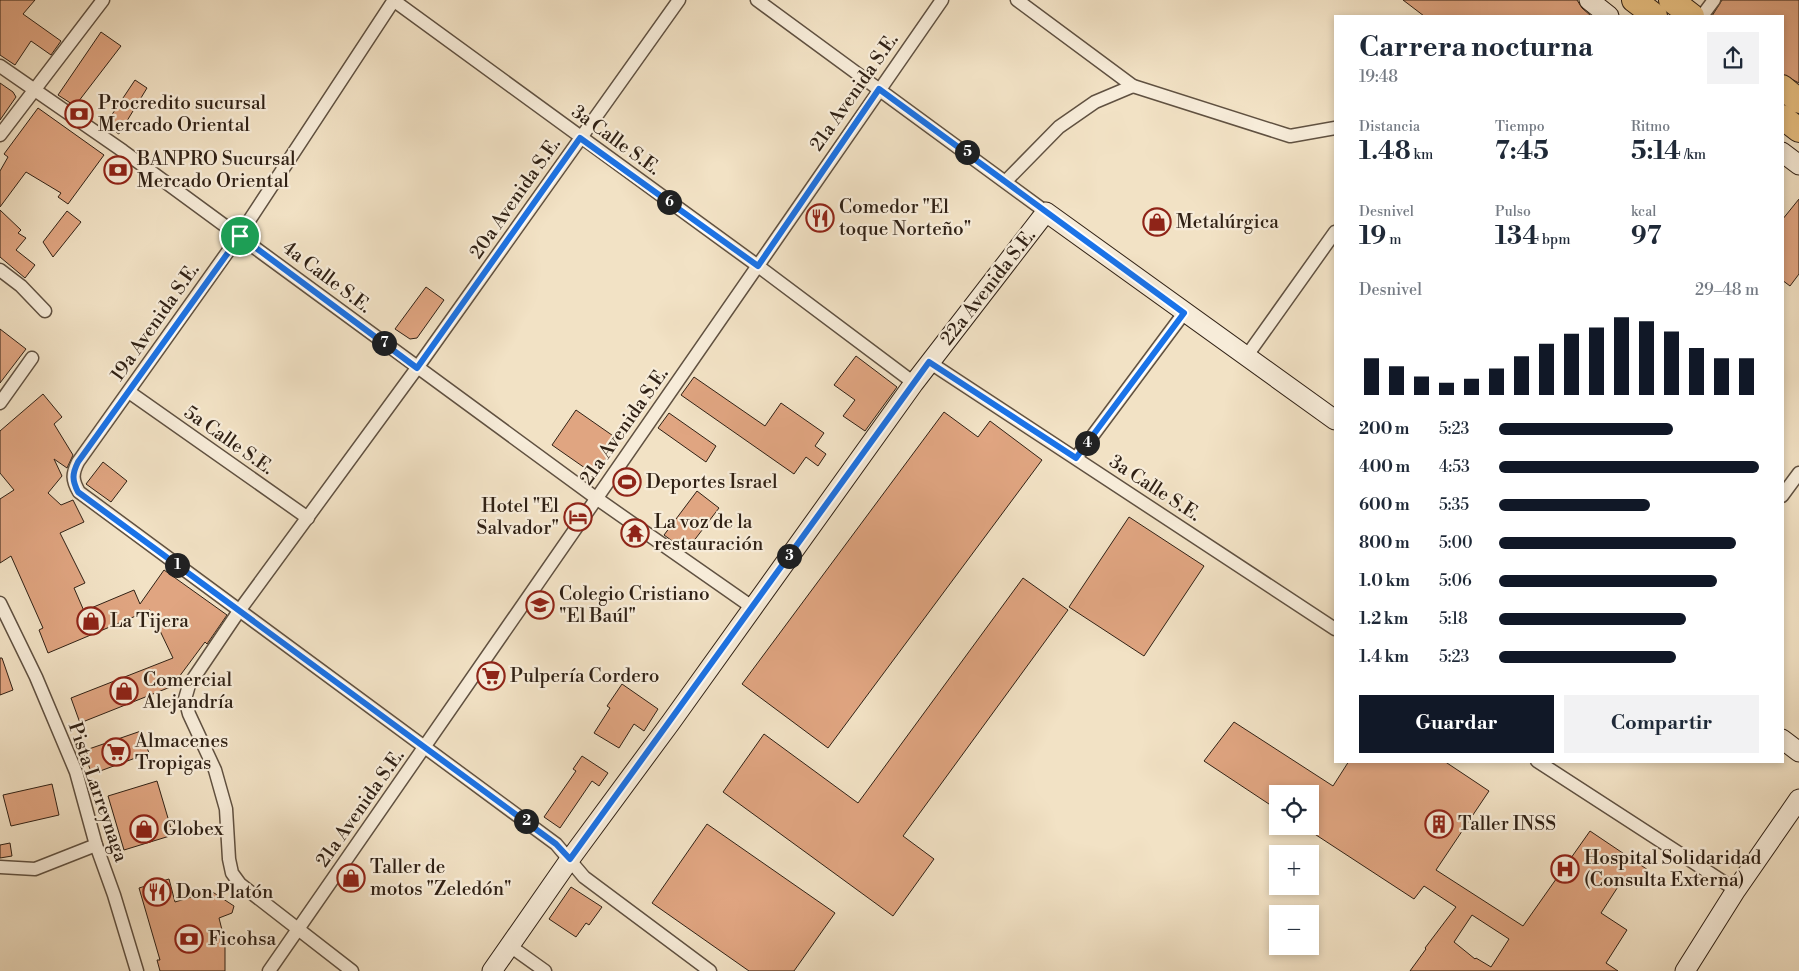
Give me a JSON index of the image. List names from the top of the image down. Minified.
{"streets":{"street":["21a Avenida S.E.","3a Calle S.E.","20a Avenida S.E.","4a Calle S.E.","22a Avenida S.E.","19a Avenida S.E.","5a Calle S.E.","Pista Larreynaga"]},"crossings":[["21a Avenida S.E.","3a Calle S.E."],["21a Avenida S.E.","20a Avenida S.E."],["21a Avenida S.E.","4a Calle S.E."],["3a Calle S.E.","20a Avenida S.E."],["3a Calle S.E.","22a Avenida S.E."],["3a Calle S.E.","19a Avenida S.E."],["20a Avenida S.E.","4a Calle S.E."],["20a Avenida S.E.","19a Avenida S.E."],["20a Avenida S.E.","5a Calle S.E."],["4a Calle S.E.","22a Avenida S.E."],["4a Calle S.E.","19a Avenida S.E."],["19a Avenida S.E.","5a Calle S.E."]],"places":{"bank":["Procredito sucursal Mercado Oriental","BANPRO Sucursal Mercado Oriental","Ficohsa"],"restaurant":["Comedor \"El toque Norteño\"","Don Platón"],"shop":["Metalúrgica","La Tijera","Comercial Alejandría","Globex","Taller de motos \"Zeledón\""],"sports":["Deportes Israel"],"hotel":["Hotel \"El Salvador\""],"temple":["La voz de la restauración"],"school or university":["Colegio Cristiano \"El Baúl\""],"supermarket":["Pulpería Cordero","Almacenes Tropigas"],"building":["Taller INSS"],"hospital":["Hospital Solidaridad (Consulta Externa)"]},"page":{"heading":["Carrera nocturna","19:48"],"stats":[["Distancia","1.48 km"],["Tiempo","7:45"],["Ritmo","5:14 /km"],["Desnivel","19 m"],["Pulso","134 bpm"],["kcal","97"]],"pins":["5","6","7","4","3","1","2"],"chart":["Desnivel","29–48 m"],"list":[{"name":"200 m","note":"5:23"},{"name":"400 m","note":"4:53"},{"name":"600 m","note":"5:35"},{"name":"800 m","note":"5:00"},{"name":"1.0 km","note":"5:06"},{"name":"1.2 km","note":"5:18"},{"name":"1.4 km","note":"5:23"}],"buttons":["Guardar","Compartir"],"map_buttons":["+","−"]}}
